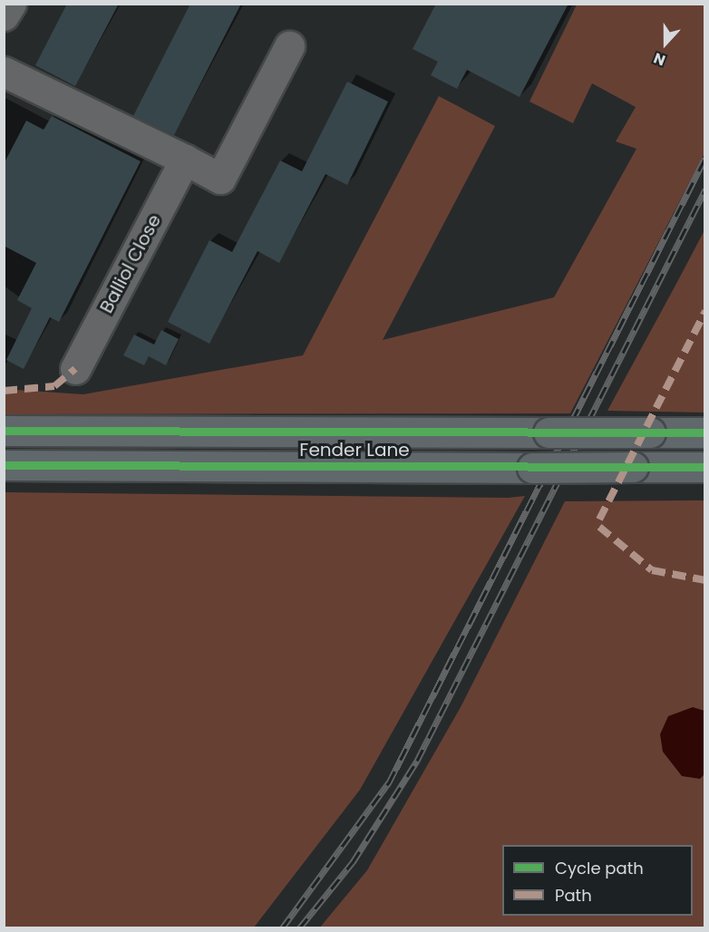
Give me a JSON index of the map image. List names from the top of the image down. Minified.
{"streets":{"main road":["Fender Lane"],"street":["Balliol Close"]},"legend":["Cycle path","Path"],"north":"bottom"}
